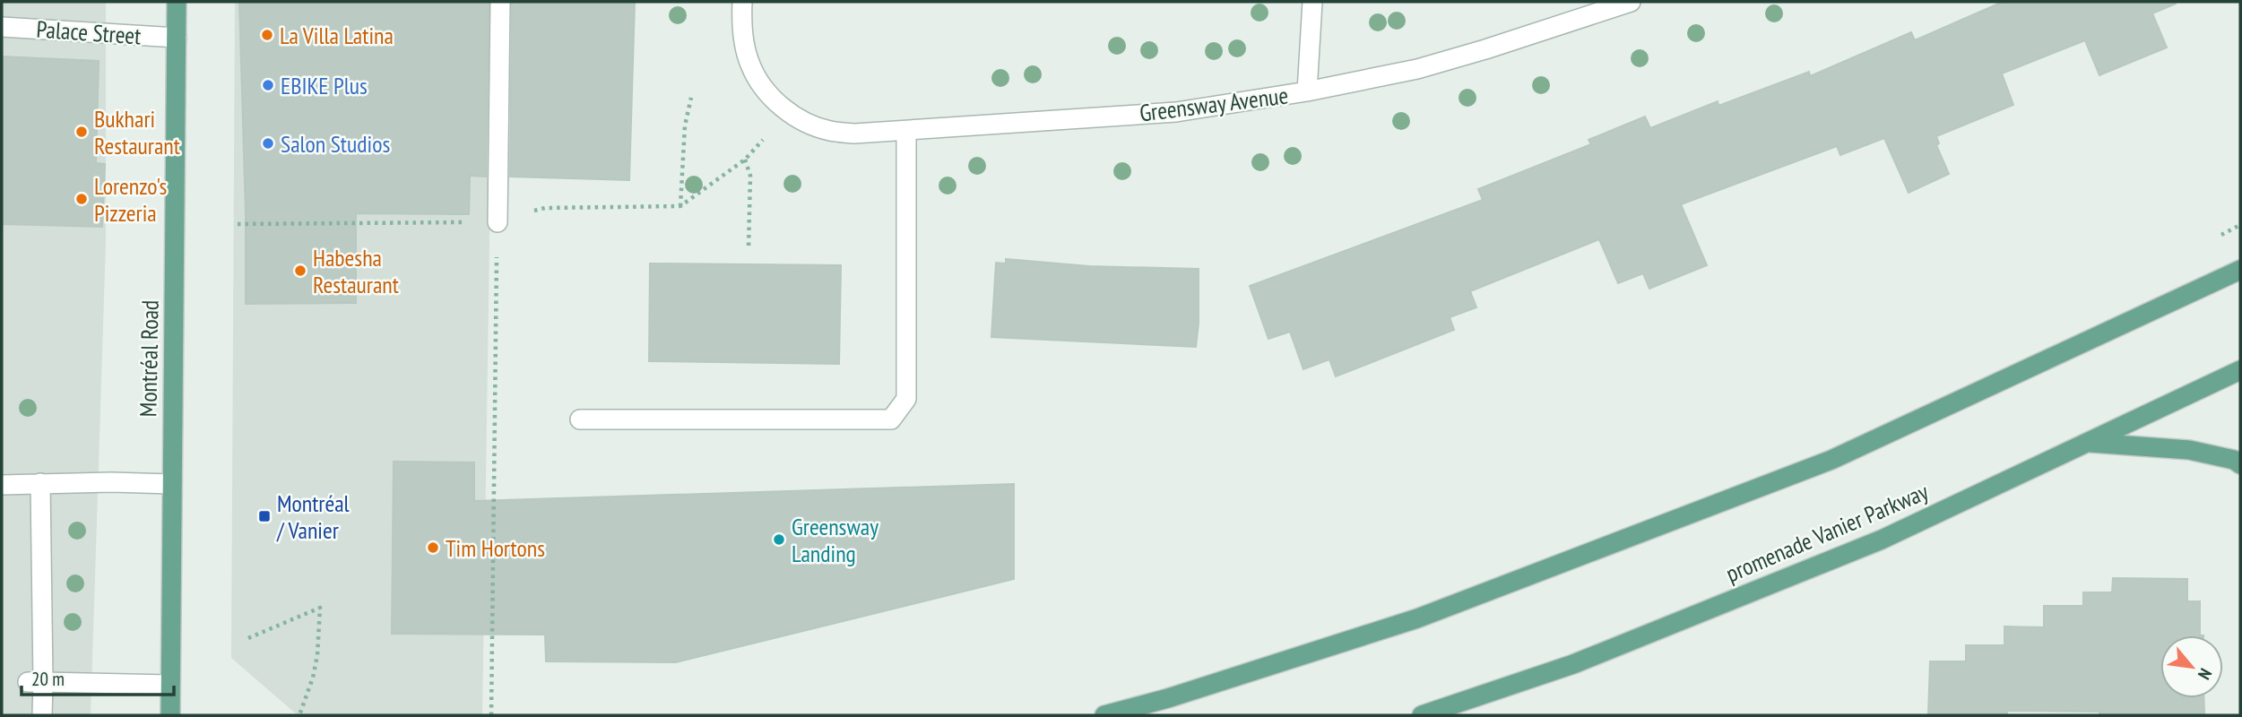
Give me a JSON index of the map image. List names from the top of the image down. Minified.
{"streets":{"main road":["Montréal Road","promenade Vanier Parkway"],"street":["Palace Street","Greensway Avenue"]},"crossings":[["Palace Street","Montréal Road"]],"places":{"other":["La Villa Latina","EBIKE Plus","Bukhari Restaurant","Salon Studios","Lorenzo's Pizzeria","Habesha Restaurant","Greensway Landing","Tim Hortons"],"transit":["Montréal / Vanier"]},"scale_bar":"20 m","north":"bottom right"}
